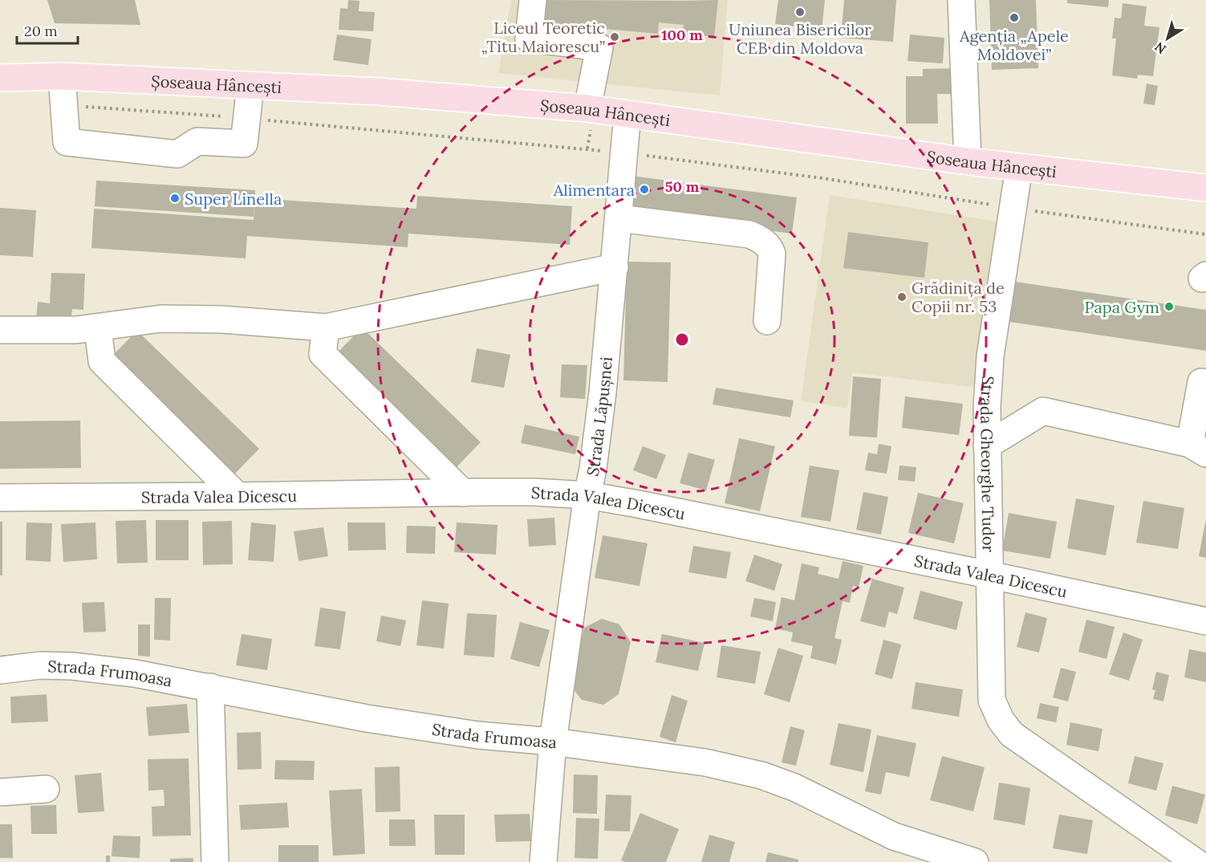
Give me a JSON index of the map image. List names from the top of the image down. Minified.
{"streets":{"main road":["Șoseaua Hâncești"],"street":["Strada Lăpușnei","Strada Gheorghe Tudor","Strada Valea Dicescu","Strada Frumoasa"]},"crossings":[["Șoseaua Hâncești","Strada Lăpușnei"],["Șoseaua Hâncești","Strada Gheorghe Tudor"],["Strada Lăpușnei","Strada Valea Dicescu"],["Strada Lăpușnei","Strada Frumoasa"],["Strada Gheorghe Tudor","Strada Valea Dicescu"]],"places":["Uniunea Bisericilor CEB din Moldova","Agenția „Apele Moldovei”","Liceul Teoretic „Titu Maiorescu”","Alimentara","Super Linella","Grădinița de Copii nr. 53","Papa Gym"],"scale_bar":"20 m","north":"bottom left","rings":["100 m","50 m"]}
